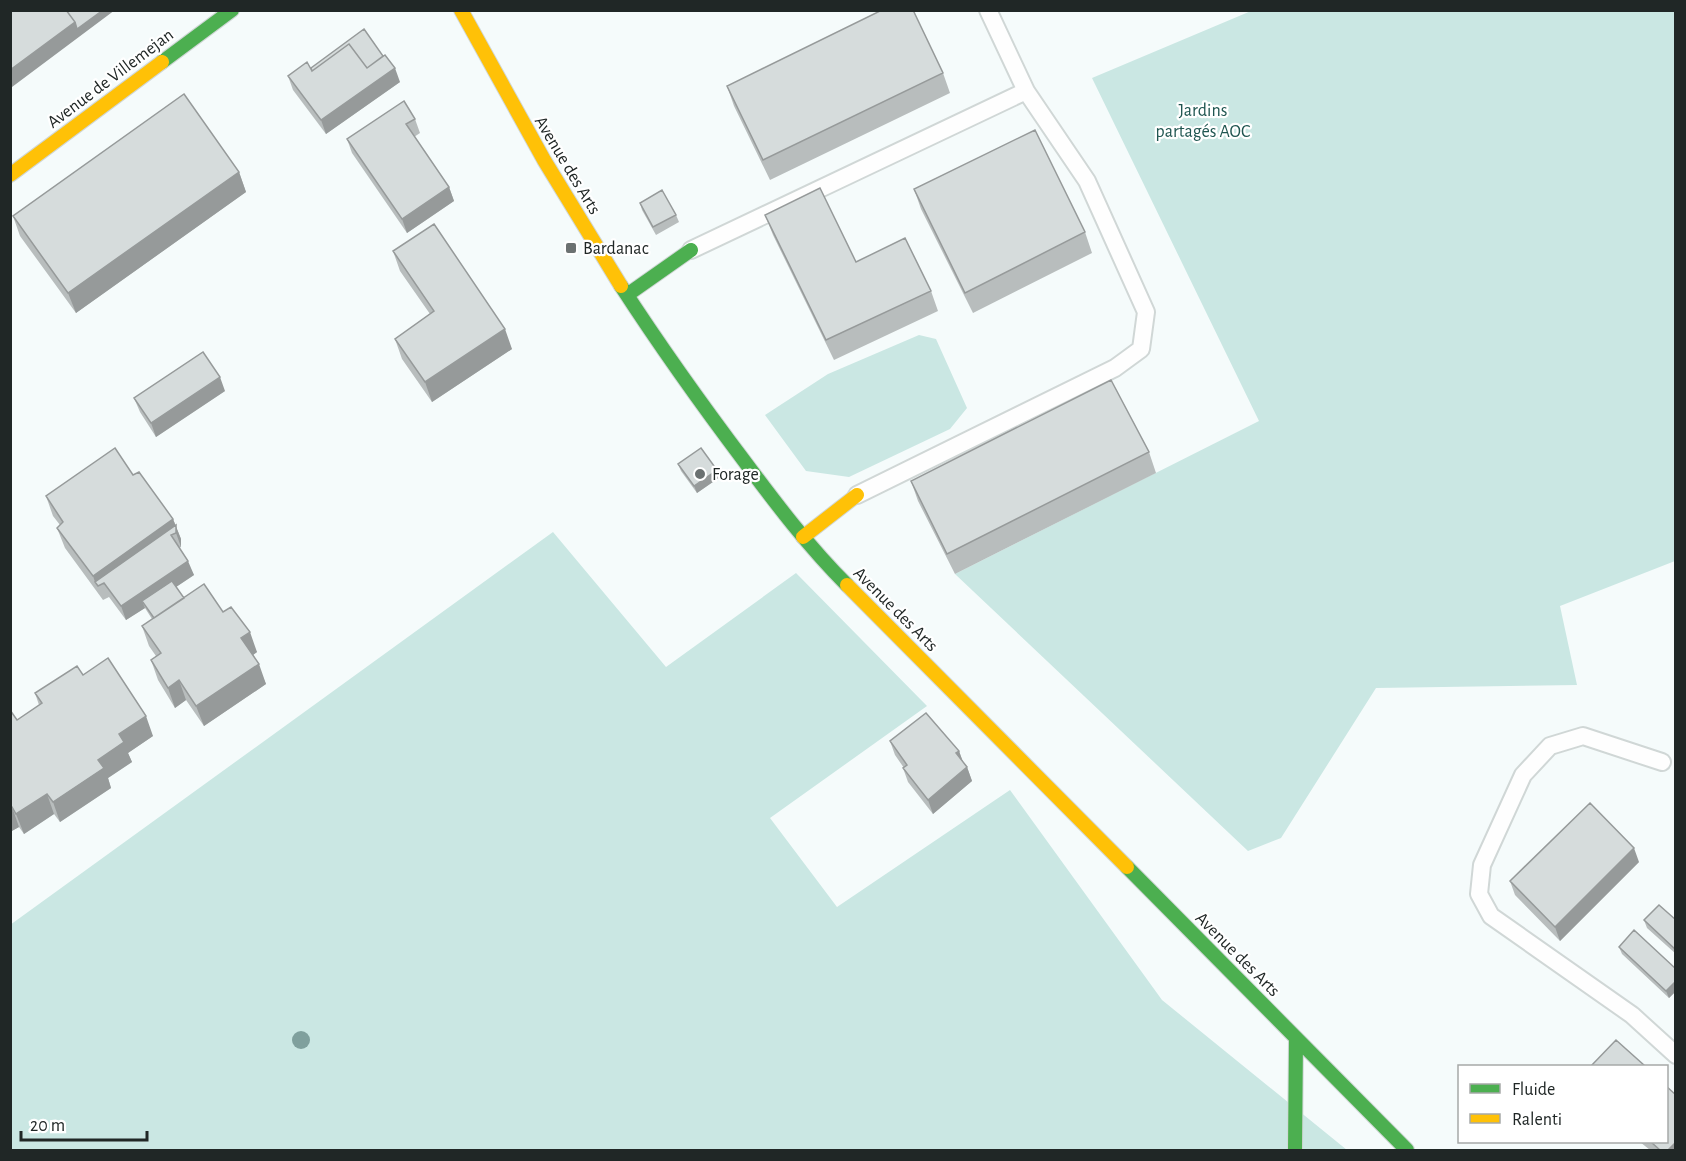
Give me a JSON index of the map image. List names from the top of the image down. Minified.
{"streets":{"street":["Avenue de Villemejan","Avenue des Arts"]},"parks":["Jardins partagés AOC"],"places":{"transit":["Bardanac"],"other":["Forage"]},"legend":["Fluide","Ralenti"],"scale_bar":"20 m"}
